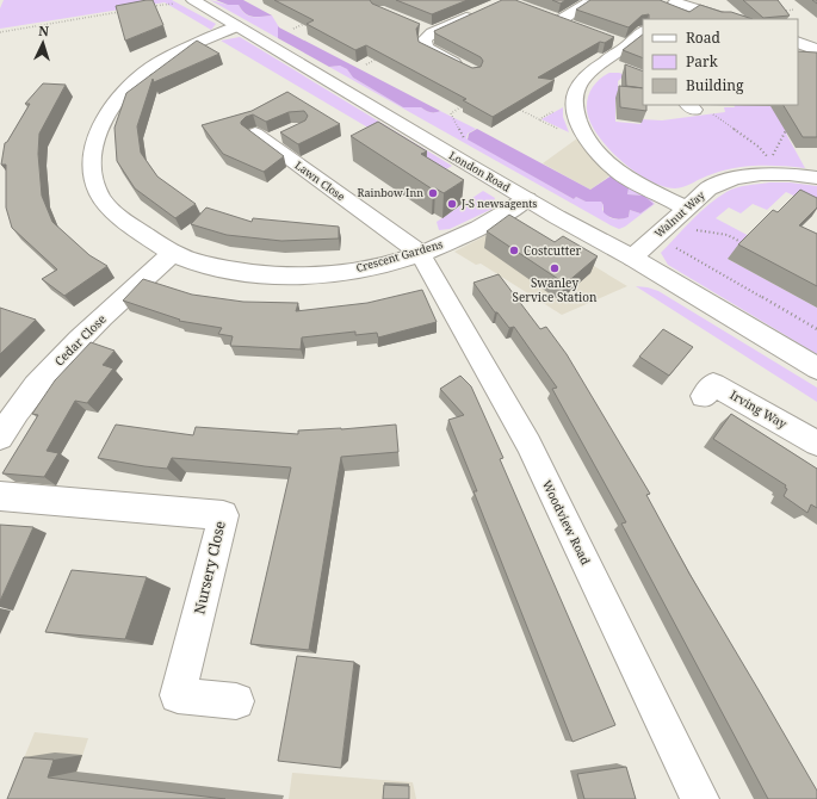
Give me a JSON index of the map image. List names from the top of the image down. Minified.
{"streets":{"street":["London Road","Lawn Close","Walnut Way","Crescent Gardens","Cedar Close","Irving Way","Woodview Road","Nursery Close"]},"crossings":[["London Road","Walnut Way"],["London Road","Crescent Gardens"],["Lawn Close","Crescent Gardens"],["Lawn Close","Woodview Road"],["Crescent Gardens","Cedar Close"],["Crescent Gardens","Woodview Road"]],"places":["Rainbow Inn","J-S newsagents","Costcutter","Swanley Service Station"],"legend":["Road","Park","Building"],"north":"top"}
